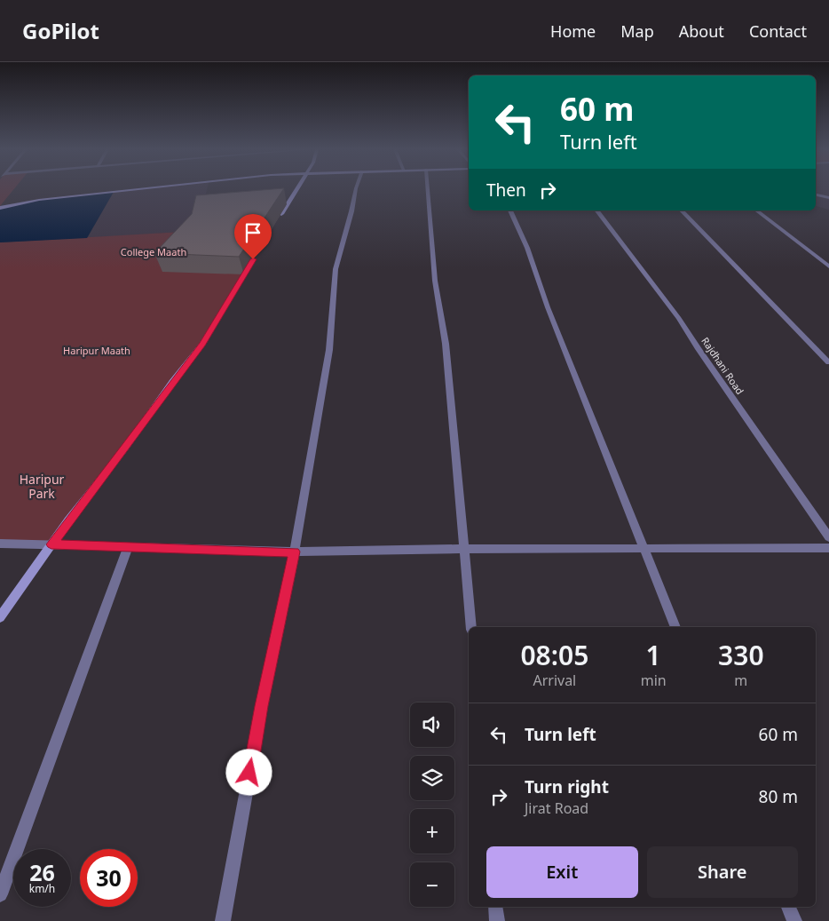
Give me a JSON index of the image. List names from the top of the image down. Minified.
{"streets":{"street":["Rajdhani Road"]},"parks":["College Maath","Haripur Maath","Haripur Park"],"page":{"header":"GoPilot","nav":["Home","Map","About","Contact"],"turn":["60 m","Turn left"],"then":"Then","eta":["08:05","Arrival","1","min","330","m"],"map_buttons":["+","−"],"list":[{"name":"Turn left","value":"60 m"},{"name":"Turn right","note":"Jirat Road","value":"80 m"}],"buttons":["Exit","Share"],"speed":"26 km/h","limit":"30"}}
